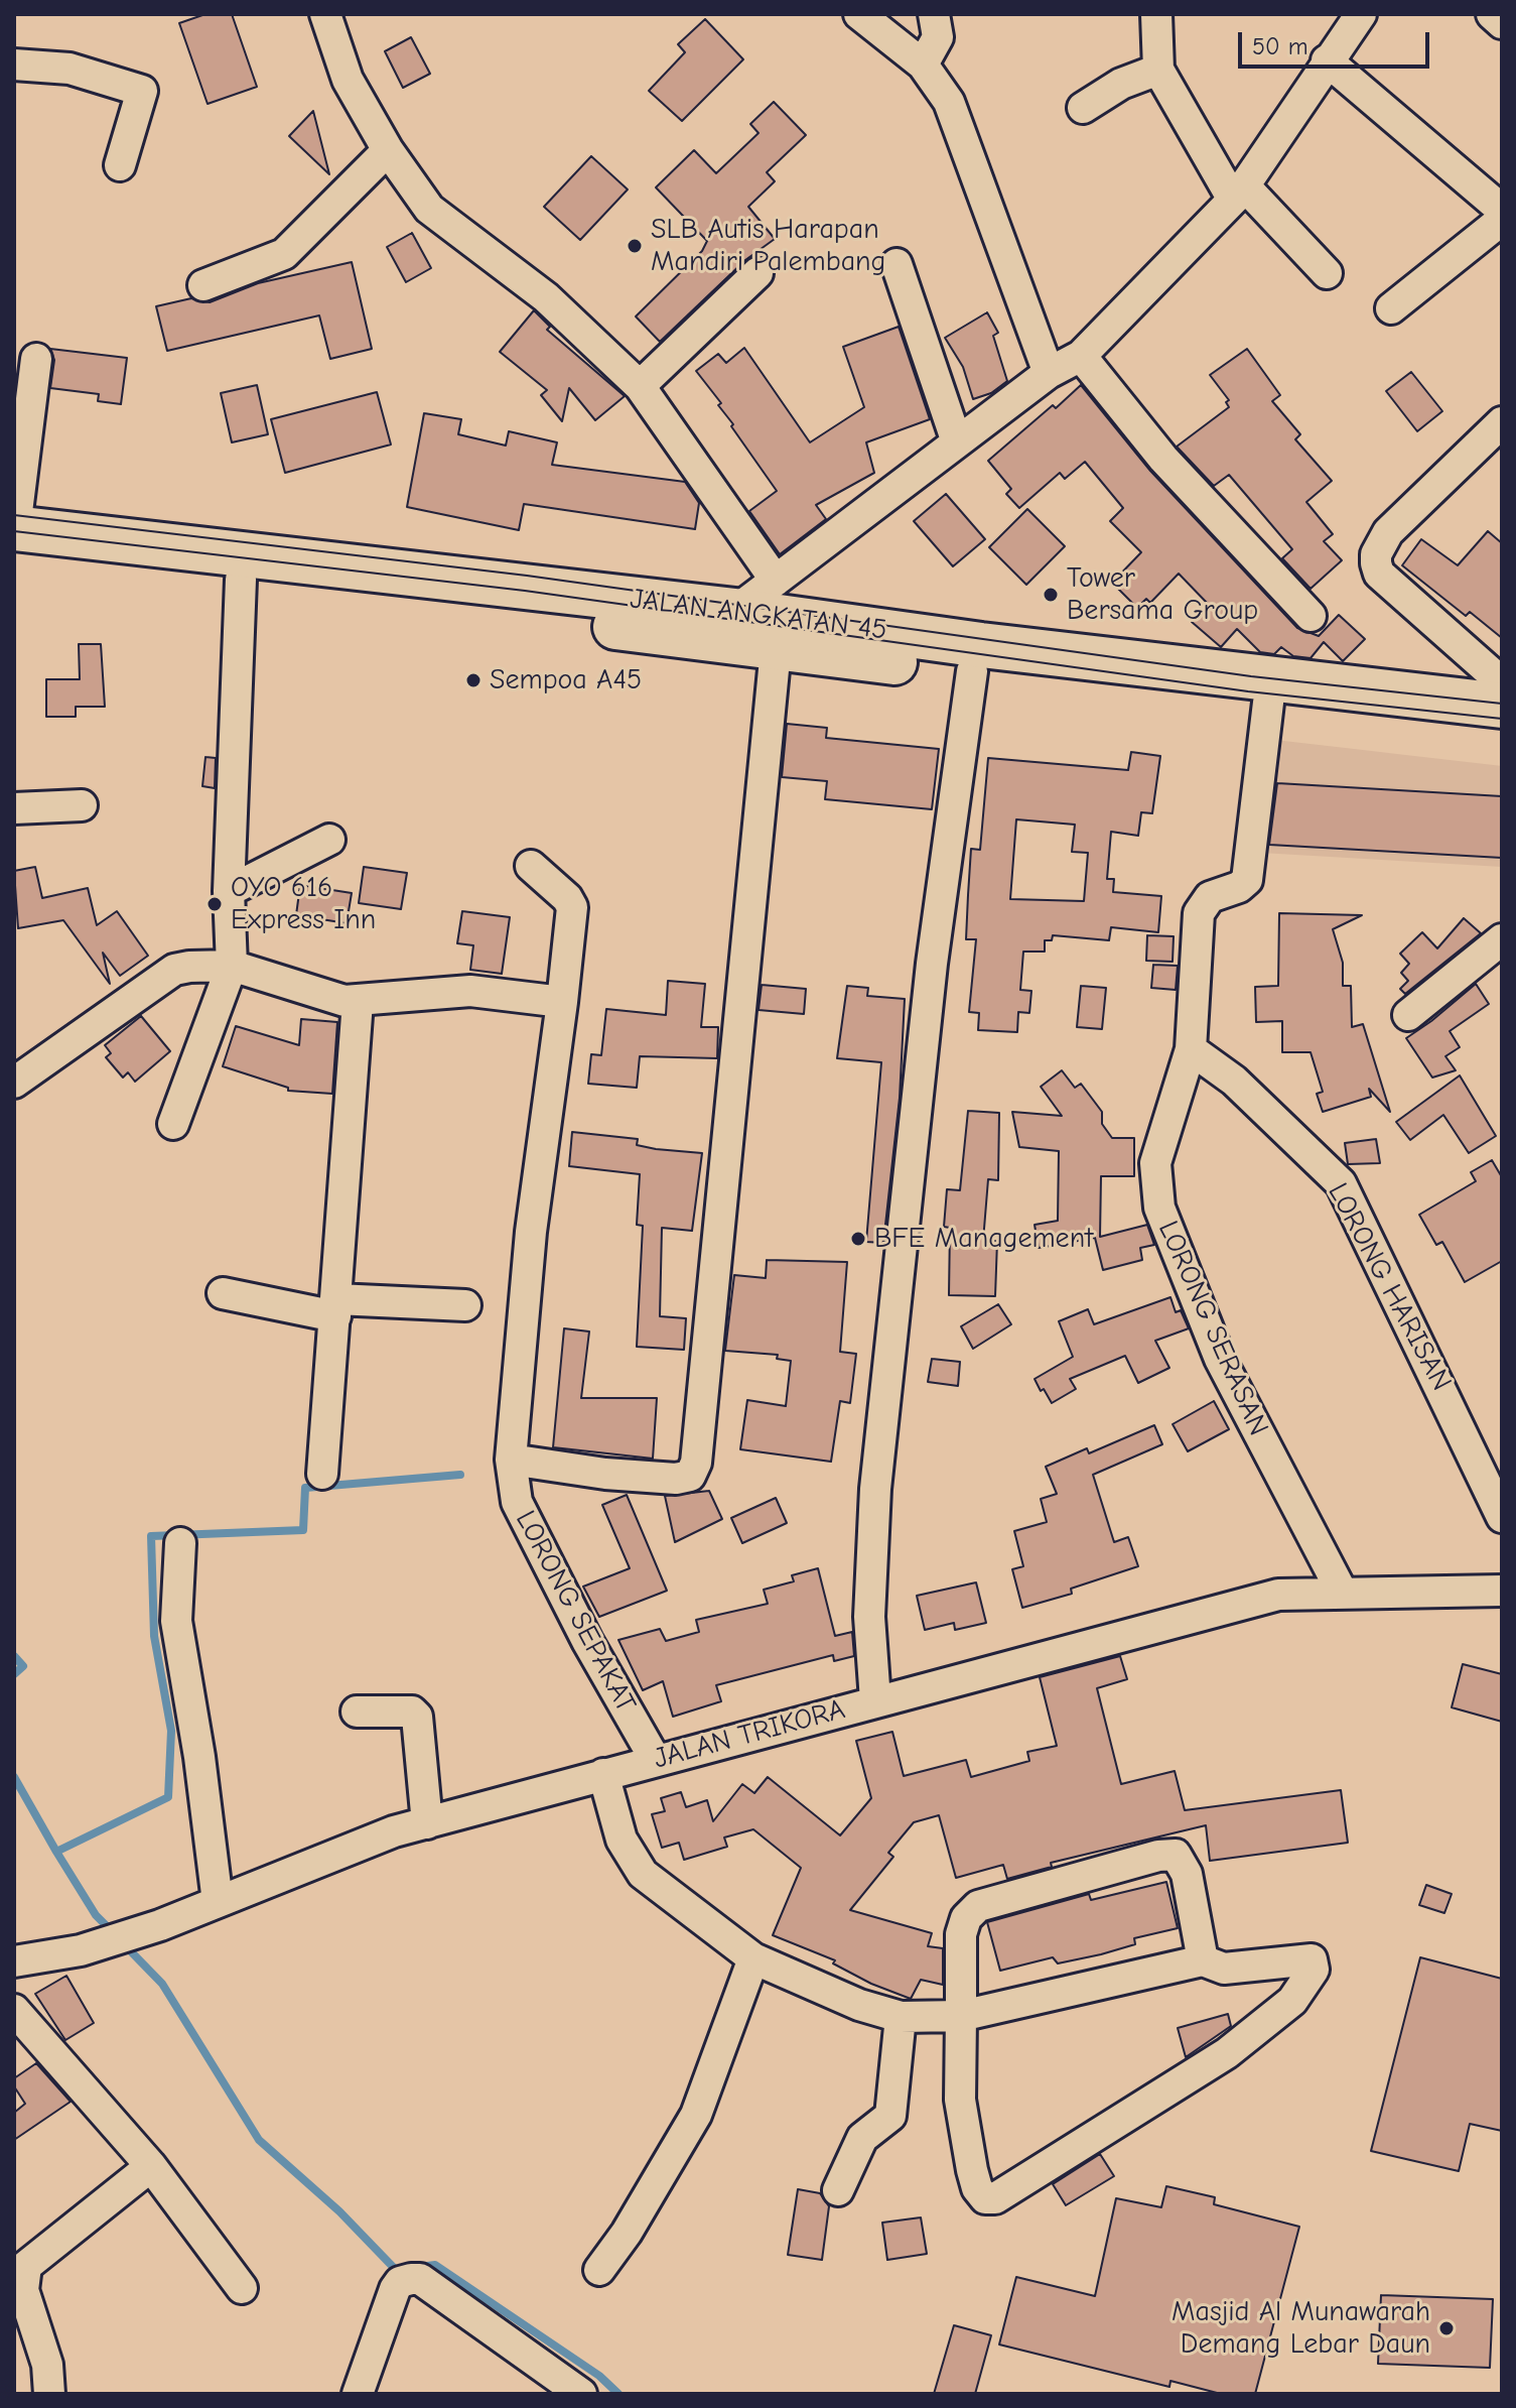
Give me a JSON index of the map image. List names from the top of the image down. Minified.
{"streets":{"main road":["JALAN ANGKATAN 45"],"street":["LORONG HARISAN","LORONG SERASAN","LORONG SEPAKAT","JALAN TRIKORA"]},"crossings":[["LORONG HARISAN","LORONG SERASAN"],["LORONG SERASAN","JALAN TRIKORA"],["LORONG SEPAKAT","JALAN TRIKORA"]],"places":["SLB Autis Harapan Mandiri Palembang","Tower Bersama Group","Sempoa A45","OYO 616 Express Inn","BFE Management","Masjid Al Munawarah Demang Lebar Daun"],"scale_bar":"50 m"}
